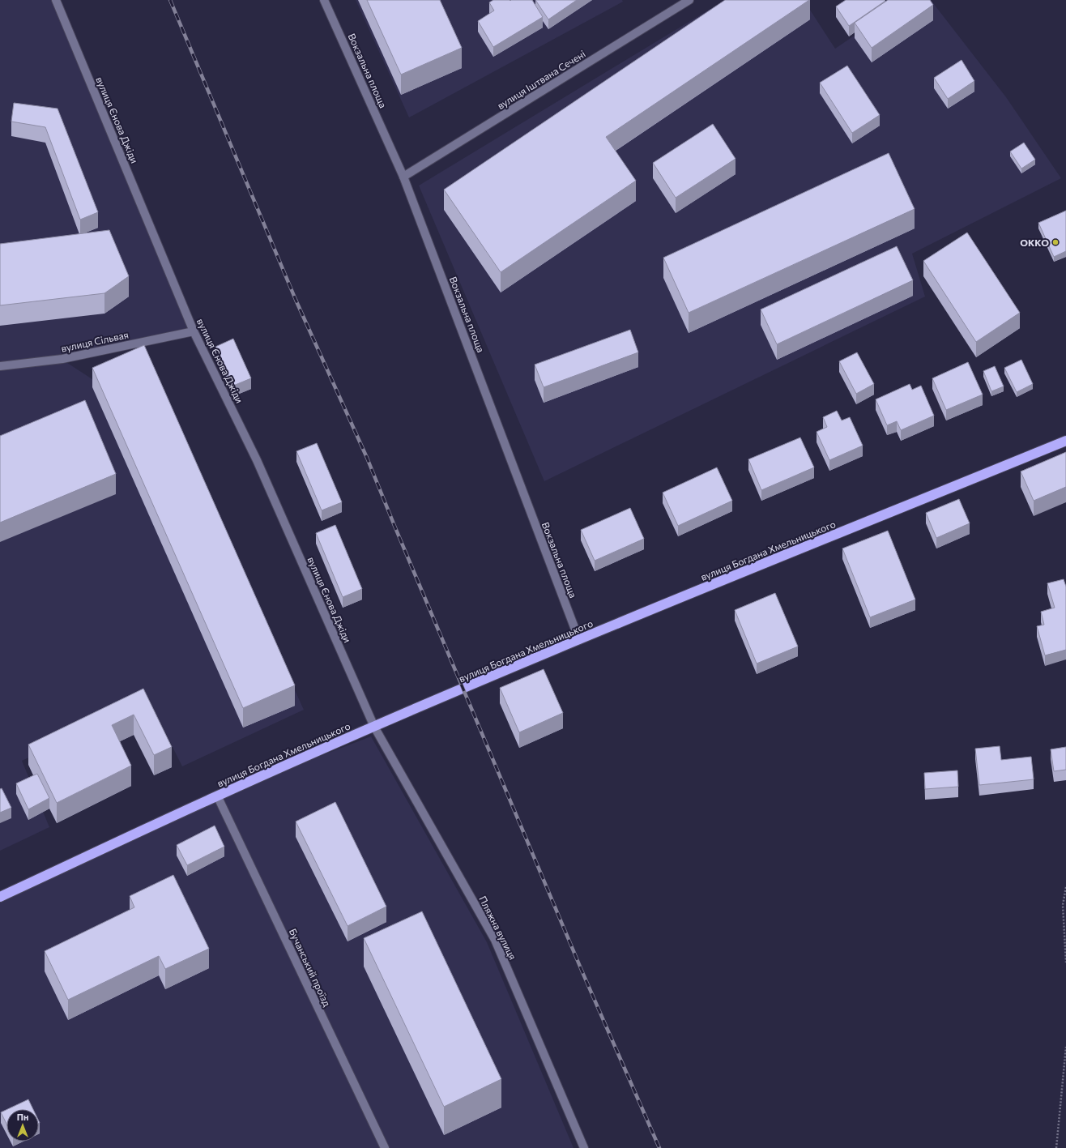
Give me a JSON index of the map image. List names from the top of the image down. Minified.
{"streets":{"highway":["вулиця Богдана Хмельницького"],"street":["Вокзальна площа","вулиця Іштвана Сечені","вулиця Єнова Джіди","вулиця Сільвая","Пляжна вулиця","Бучанський проїзд"]},"crossings":[["Вокзальна площа","вулиця Іштвана Сечені"],["Вокзальна площа","вулиця Богдана Хмельницького"],["вулиця Єнова Джіди","вулиця Сільвая"],["вулиця Єнова Джіди","вулиця Богдана Хмельницького"],["вулиця Єнова Джіди","Пляжна вулиця"],["вулиця Богдана Хмельницького","Пляжна вулиця"],["вулиця Богдана Хмельницького","Бучанський проїзд"]],"places":["ОККО"],"north":"top"}
